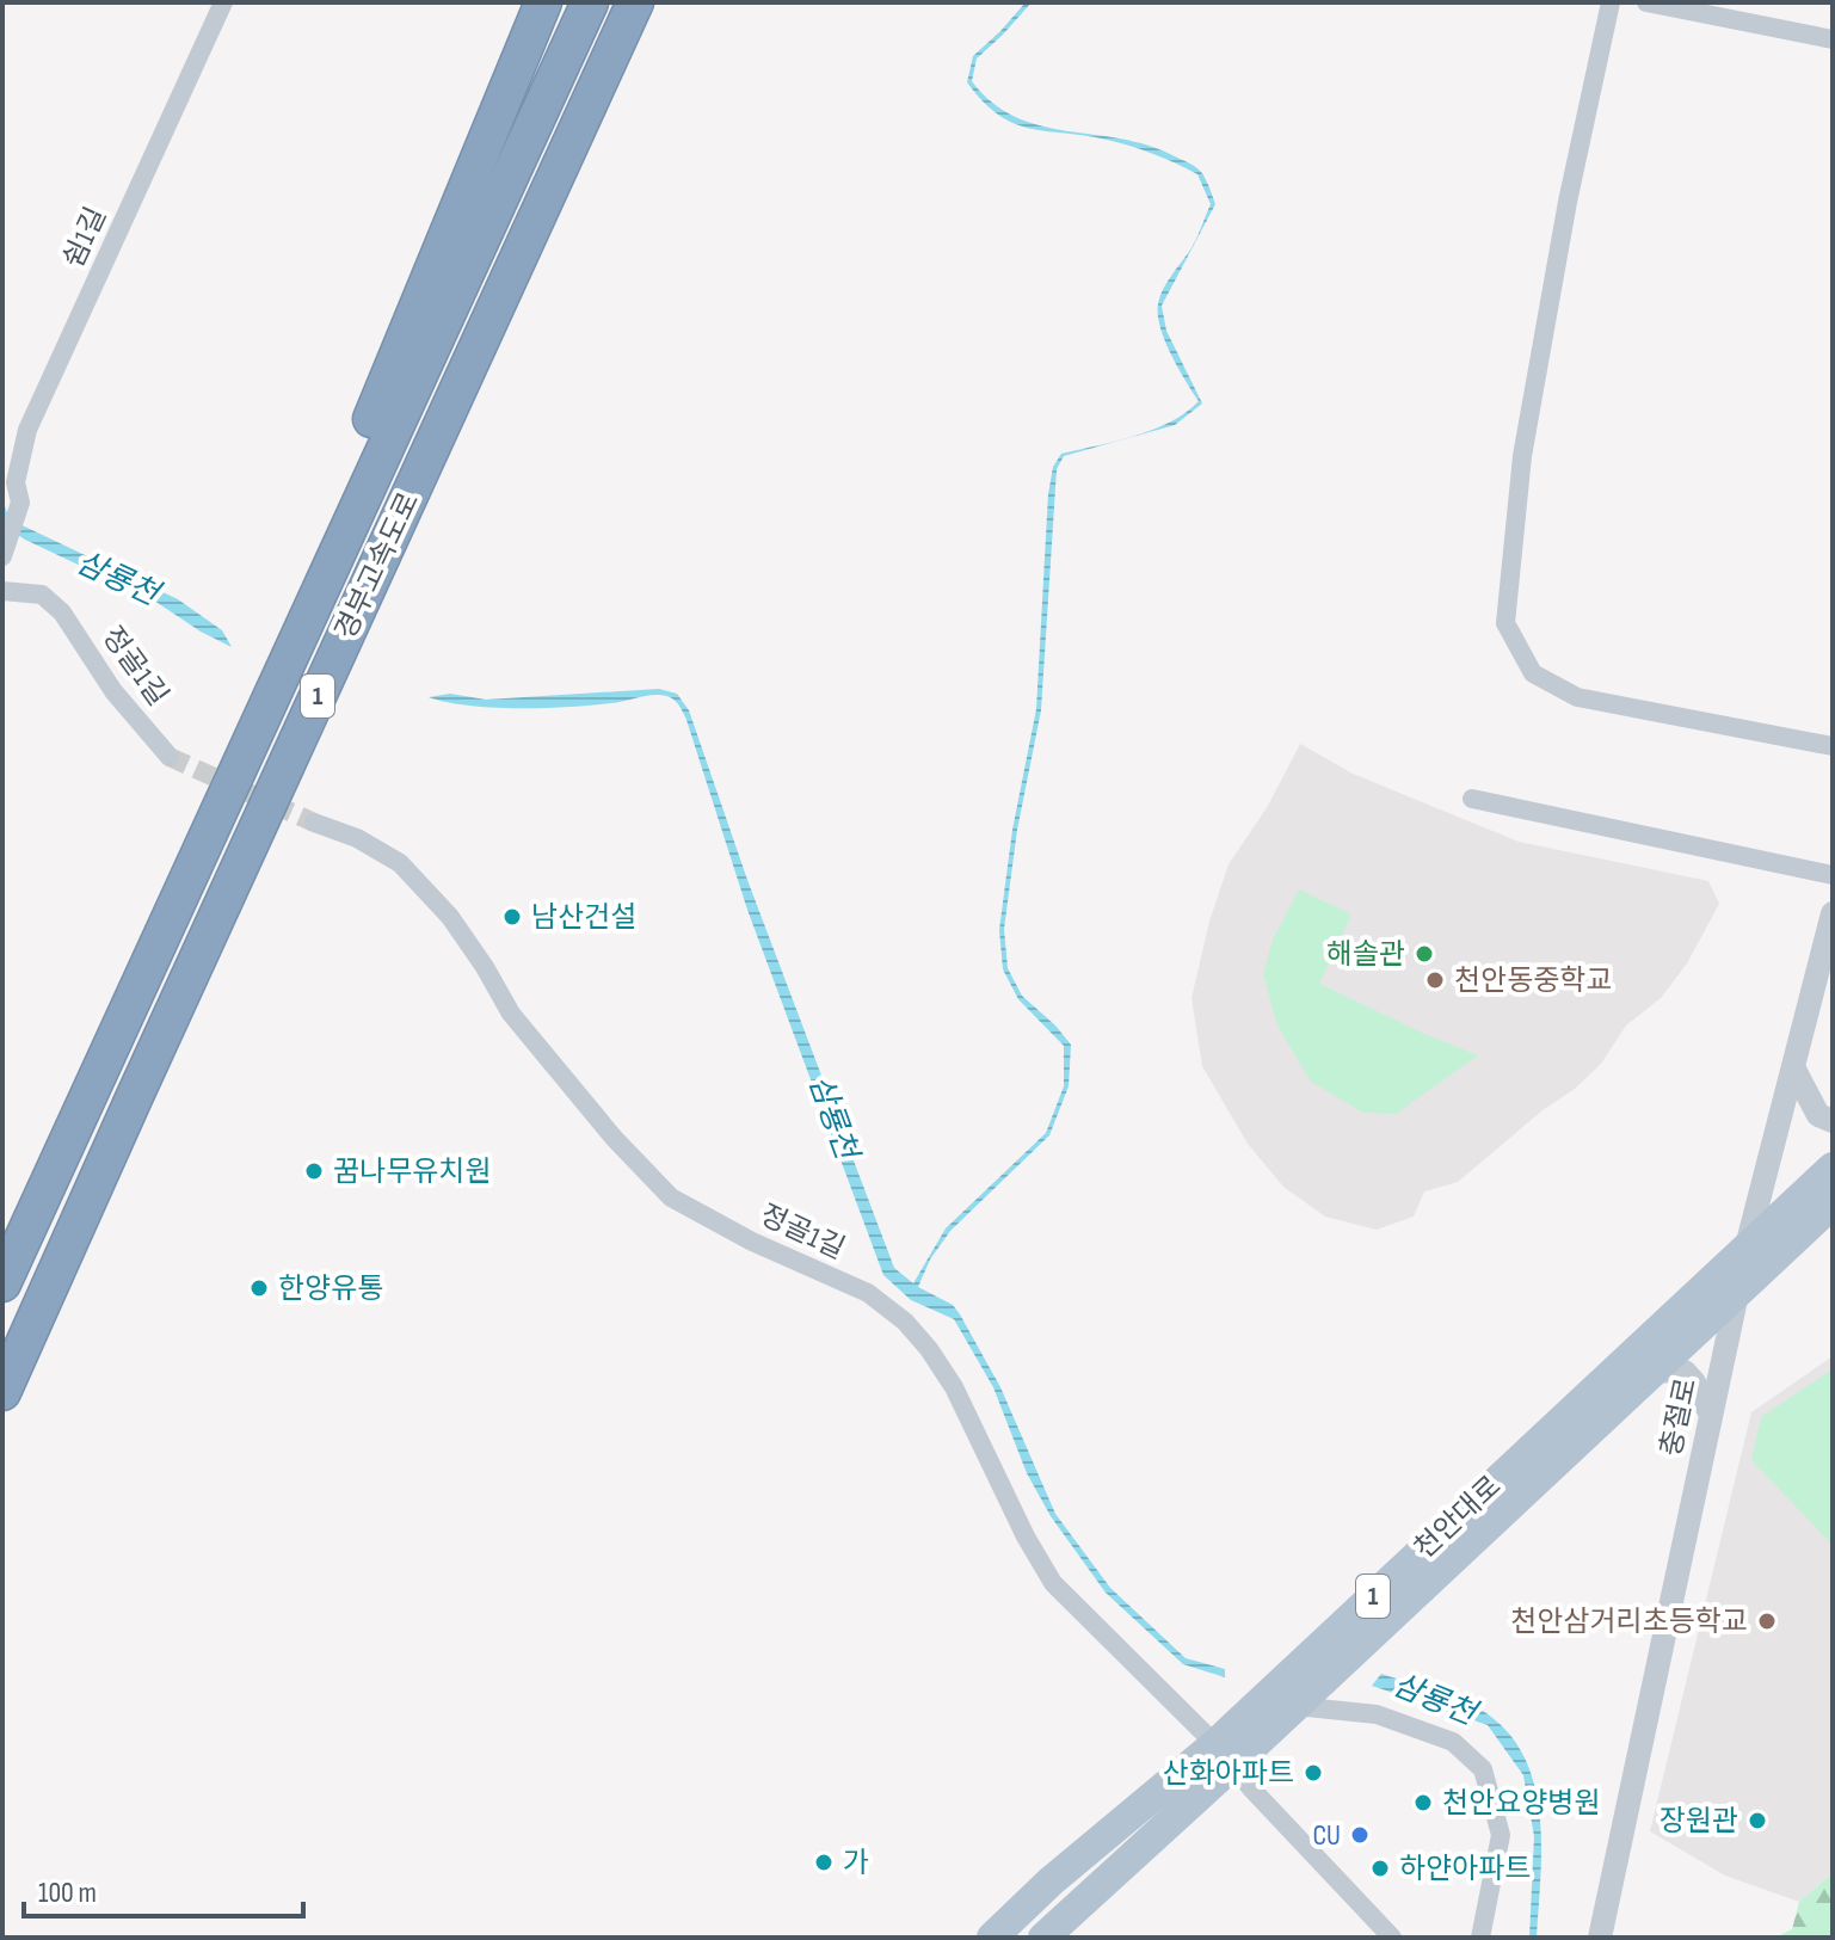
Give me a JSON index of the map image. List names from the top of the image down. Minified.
{"streets":{"highway":["경부고속도로","1"],"main road":["천안대로"],"street":["쉼1길","정골1길","충절로"]},"crossings":[["정골1길","천안대로"],["충절로","천안대로"]],"water":["삼룡천"],"places":["남산건설","해솔관","천안동중학교","꿈나무유치원","한양유통","천안삼거리초등학교","산화아파트","천안요양병원","장원관","CU","가","하얀아파트"],"scale_bar":"100 m"}
